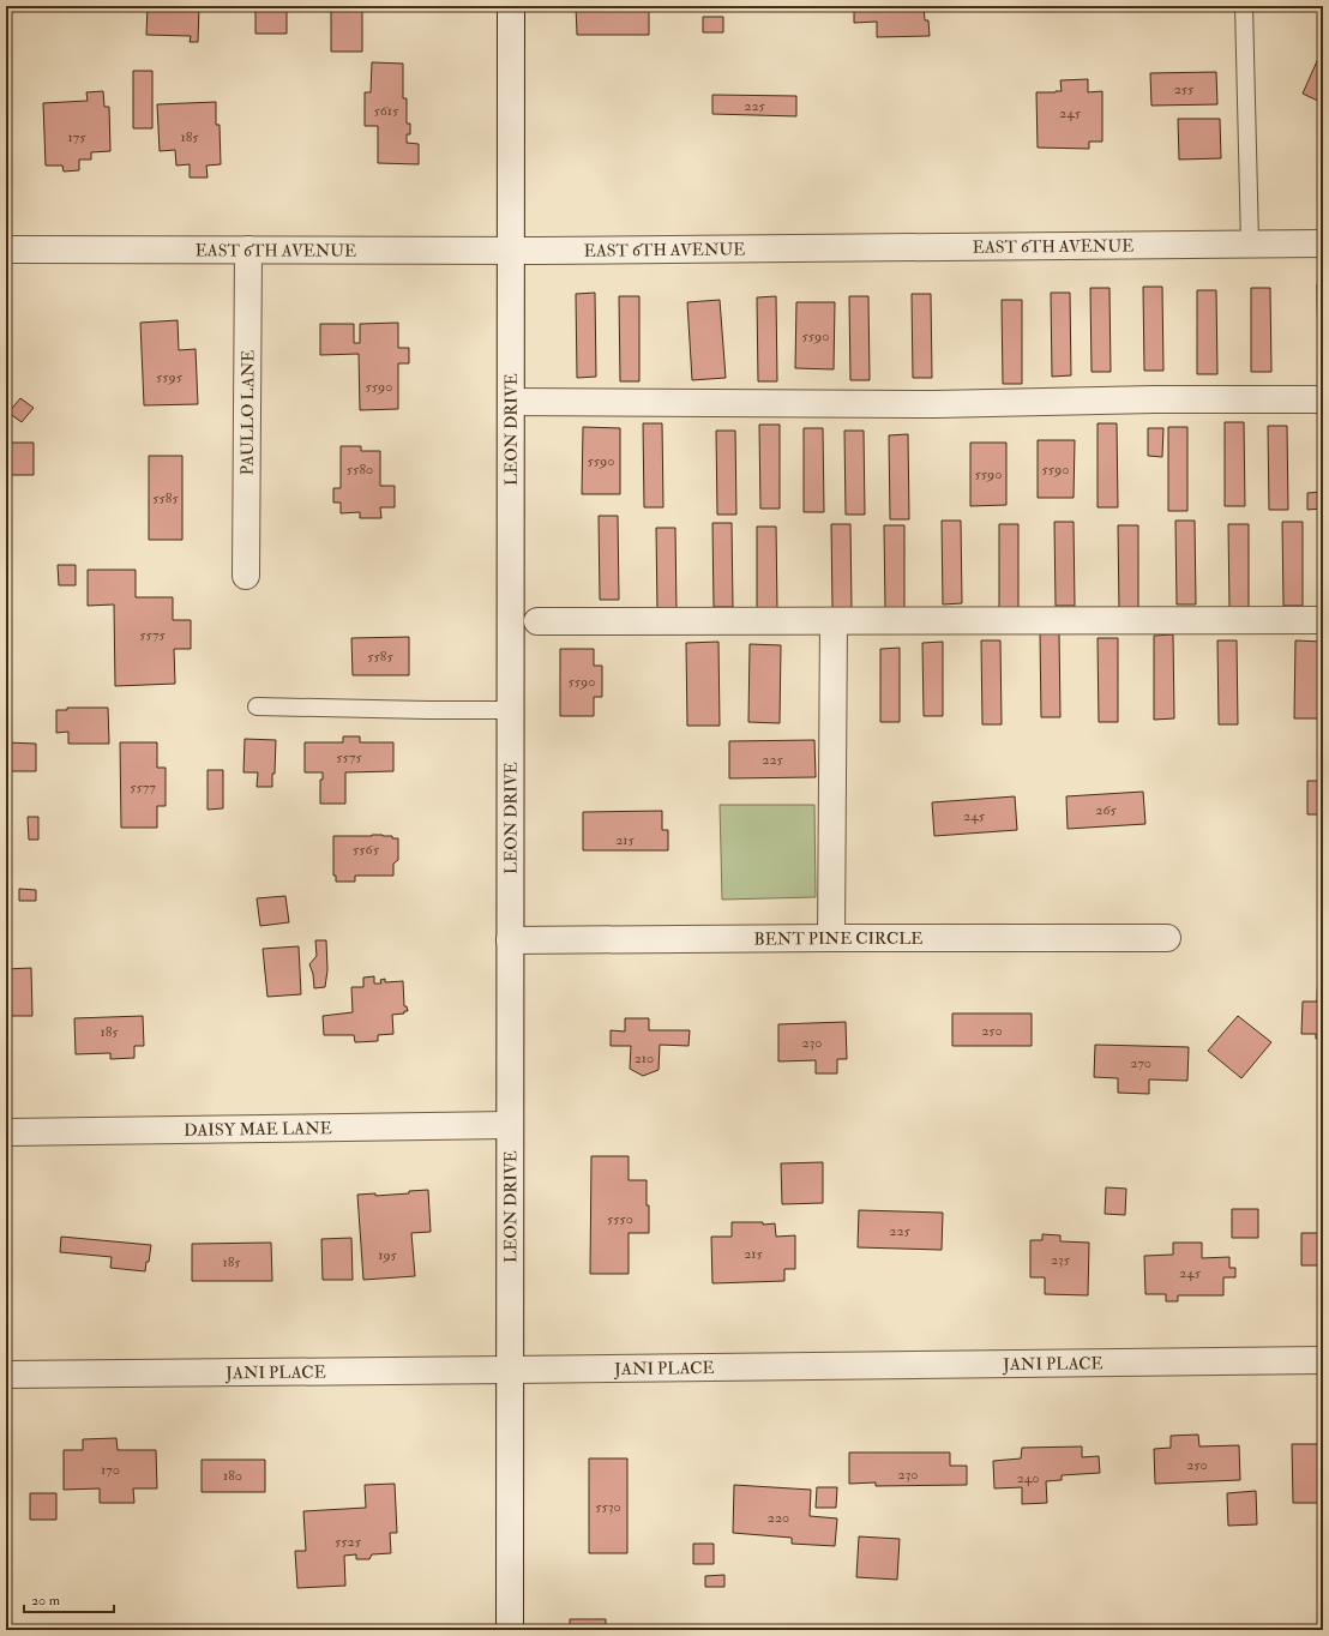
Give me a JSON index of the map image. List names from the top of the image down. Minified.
{"streets":{"street":["EAST 6TH AVENUE","PAULLO LANE","LEON DRIVE","BENT PINE CIRCLE","DAISY MAE LANE","JANI PLACE"]},"crossings":[["EAST 6TH AVENUE","PAULLO LANE"],["EAST 6TH AVENUE","LEON DRIVE"],["LEON DRIVE","BENT PINE CIRCLE"],["LEON DRIVE","DAISY MAE LANE"],["LEON DRIVE","JANI PLACE"]],"house_numbers":["255","225","5615","245","175","185","5590","5595","5590","5590","5580","5590","5590","5585","5575","5585","5590","5575","225","5577","265","245","215","5565","250","185","230","210","270","5550","225","215","195","235","185","245","250","170","230","180","240","5530","220","5525"],"scale_bar":"20 m"}
